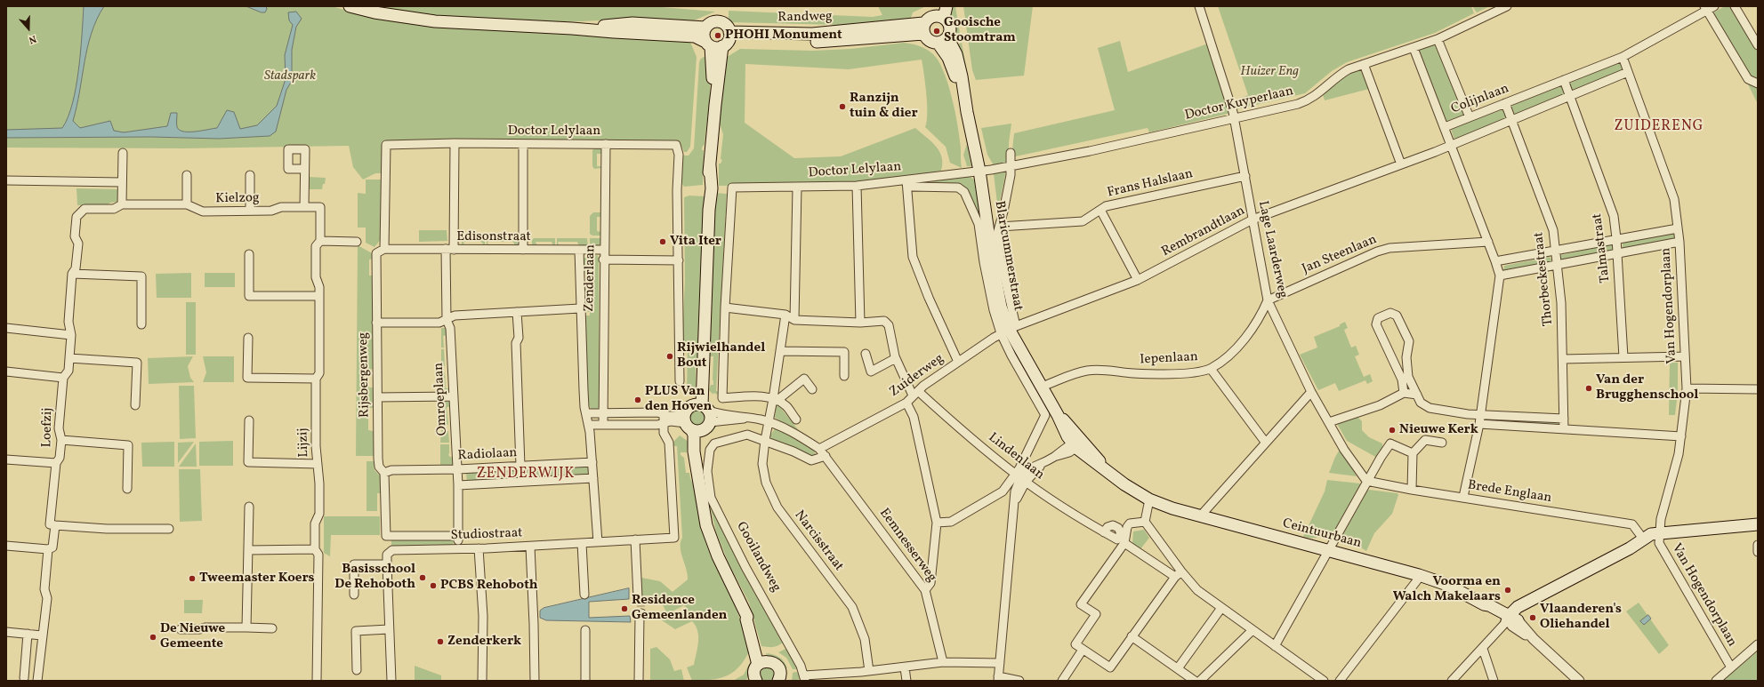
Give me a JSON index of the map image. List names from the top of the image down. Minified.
{"streets":{"main road":["Randweg","Blaricummerstraat","Ceintuurbaan"],"street":["Colijnlaan","Doctor Kuyperlaan","Doctor Lelylaan","Frans Halslaan","Kielzog","Rembrandtlaan","Edisonstraat","Talmastraat","Lage Laarderweg","Jan Steenlaan","Zenderlaan","Thorbeckestraat","Van Hogendorplaan","Iepenlaan","Rijsbergenweg","Zuiderweg","Omroeplaan","Loefzij","Lijzij","Radiolaan","Lindenlaan","Brede Englaan","Studiostraat","Narcisstraat","Eemnesserweg","Gooilandweg"]},"crossings":[["Colijnlaan","Rembrandtlaan"],["Colijnlaan","Talmastraat"],["Colijnlaan","Jan Steenlaan"],["Colijnlaan","Thorbeckestraat"],["Colijnlaan","Van Hogendorplaan"],["Doctor Kuyperlaan","Doctor Lelylaan"],["Doctor Kuyperlaan","Lage Laarderweg"],["Doctor Kuyperlaan","Blaricummerstraat"],["Doctor Lelylaan","Edisonstraat"],["Doctor Lelylaan","Blaricummerstraat"],["Doctor Lelylaan","Zenderlaan"],["Doctor Lelylaan","Rijsbergenweg"],["Doctor Lelylaan","Omroeplaan"],["Frans Halslaan","Lage Laarderweg"],["Frans Halslaan","Blaricummerstraat"],["Kielzog","Loefzij"],["Kielzog","Lijzij"],["Rembrandtlaan","Lage Laarderweg"],["Rembrandtlaan","Blaricummerstraat"],["Rembrandtlaan","Zuiderweg"],["Edisonstraat","Zenderlaan"],["Edisonstraat","Rijsbergenweg"],["Edisonstraat","Omroeplaan"],["Lage Laarderweg","Jan Steenlaan"],["Lage Laarderweg","Iepenlaan"],["Lage Laarderweg","Brede Englaan"],["Jan Steenlaan","Iepenlaan"],["Blaricummerstraat","Iepenlaan"],["Blaricummerstraat","Zuiderweg"],["Blaricummerstraat","Lindenlaan"],["Blaricummerstraat","Ceintuurbaan"],["Rijsbergenweg","Omroeplaan"],["Rijsbergenweg","Radiolaan"],["Zuiderweg","Lindenlaan"],["Zuiderweg","Eemnesserweg"],["Omroeplaan","Radiolaan"],["Omroeplaan","Studiostraat"],["Narcisstraat","Eemnesserweg"],["Narcisstraat","Gooilandweg"]],"districts":["ZUIDERENG","ZENDERWIJK"],"parks":["Huizer Eng","Stadspark"],"places":["Gooische Stoomtram","PHOHI Monument","Ranzijn tuin & dier","Vita Iter","Rijwielhandel Bout","Van der Brugghenschool","PLUS Van den Hoven","Nieuwe Kerk","Basisschool De Rehoboth","Tweemaster Koers","PCBS Rehoboth","Voorma en Walch Makelaars","Residence Gemeenlanden","Vlaanderen's Oliehandel","De Nieuwe Gemeente","Zenderkerk"],"north":"bottom"}
